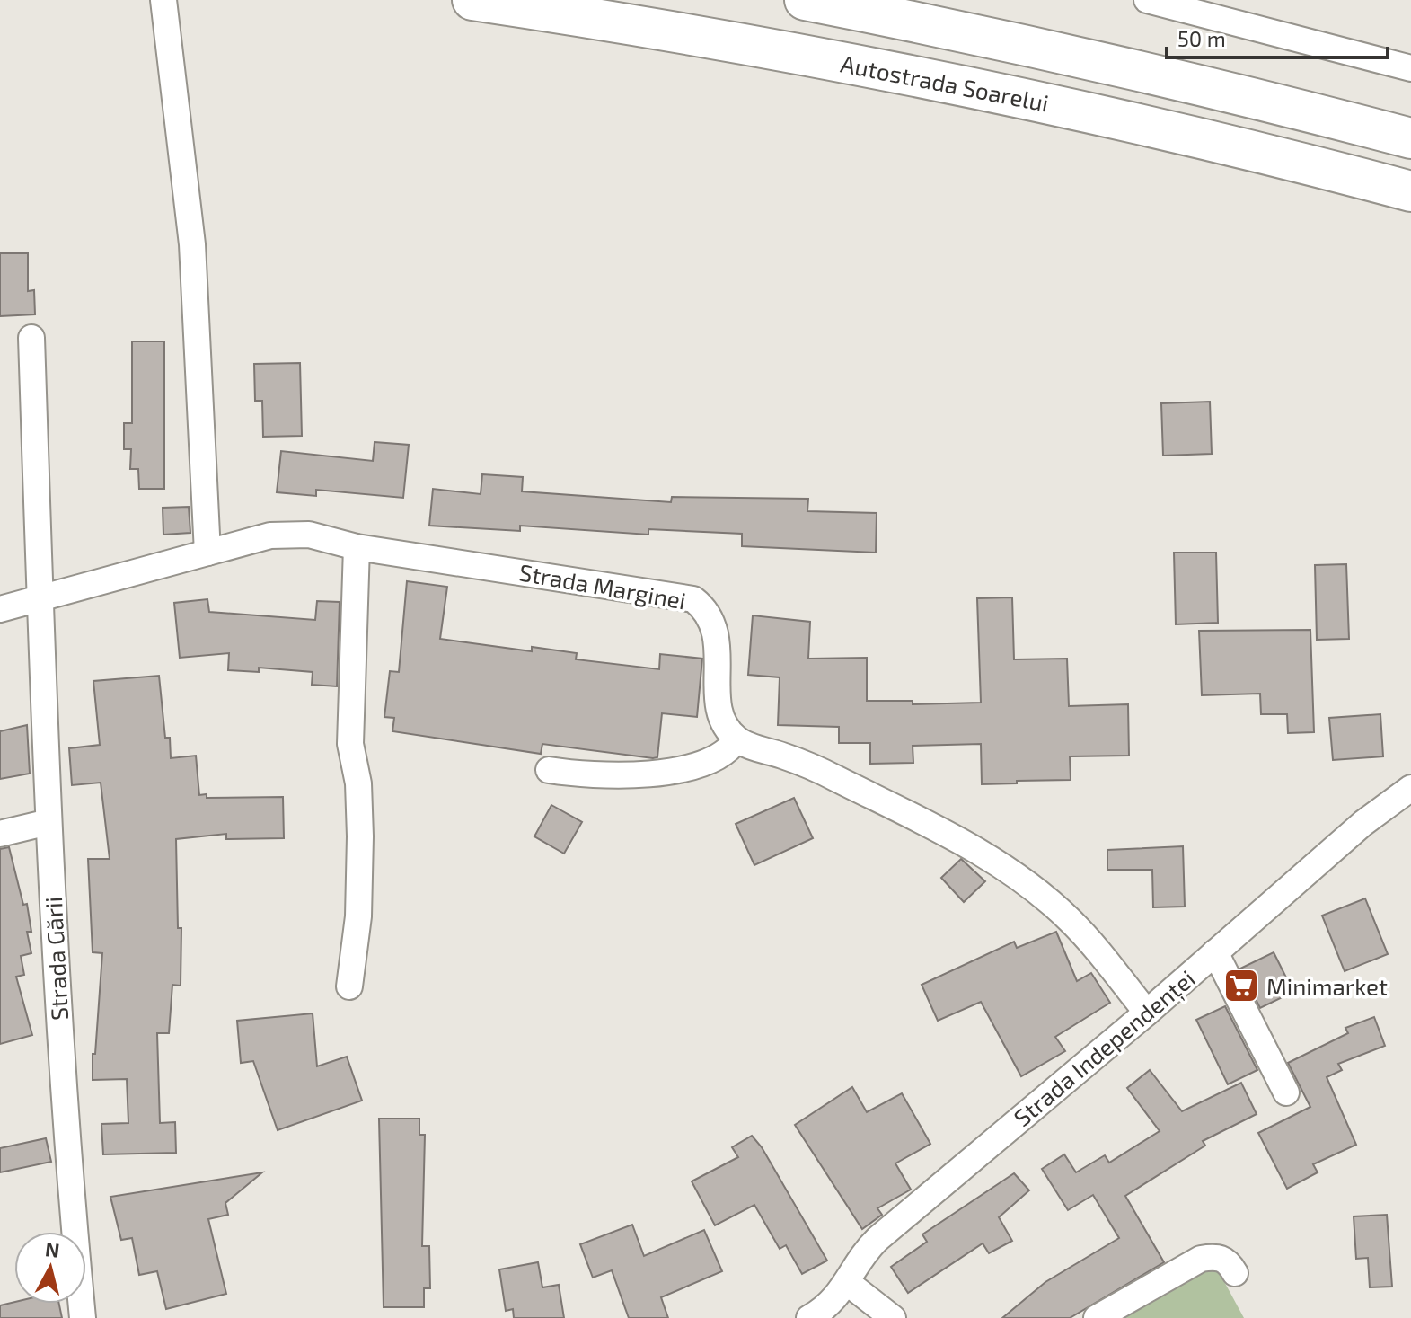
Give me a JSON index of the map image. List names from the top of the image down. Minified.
{"streets":{"highway":["Autostrada Soarelui"],"street":["Strada Marginei","Strada Gării","Strada Independenței"]},"crossings":[["Strada Marginei","Strada Gării"]],"places":{"supermarket":["Minimarket"]},"scale_bar":"50 m","north":"top"}
